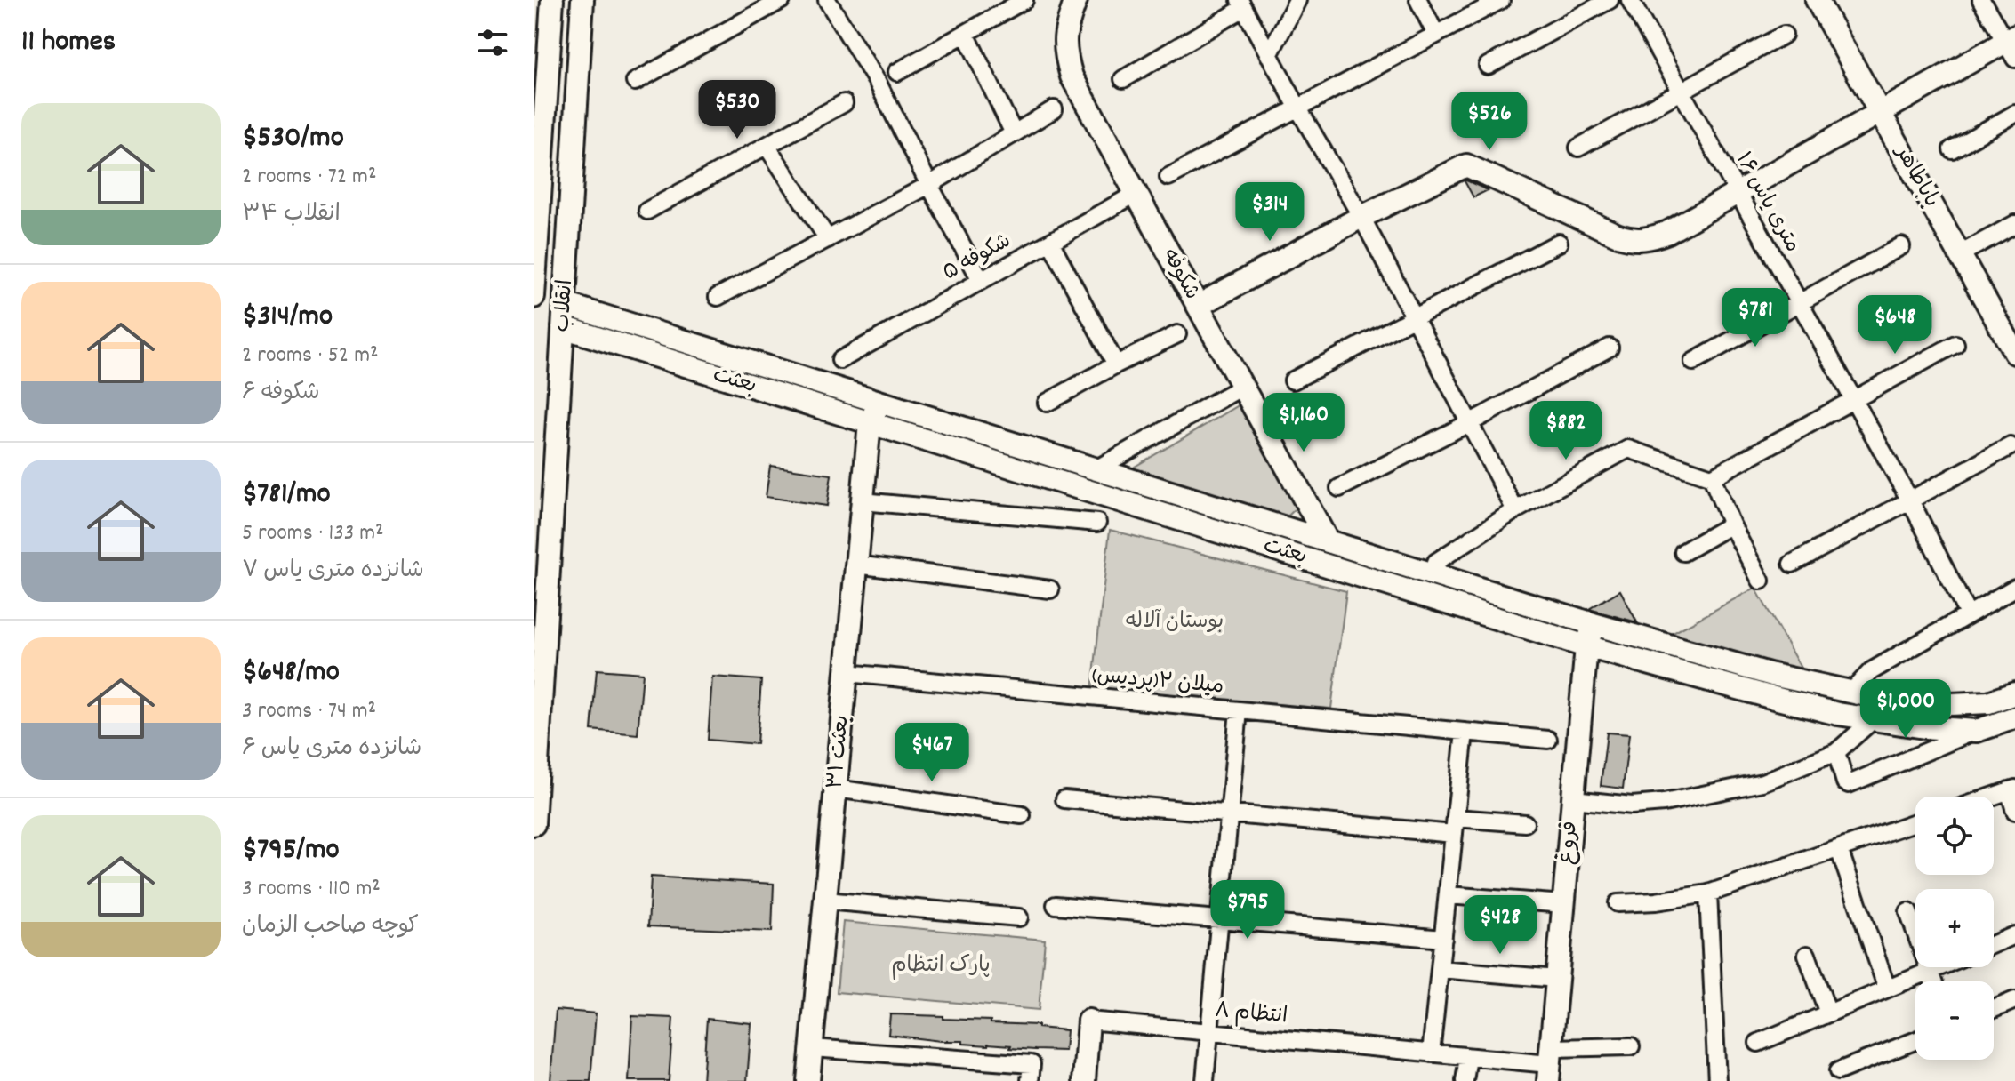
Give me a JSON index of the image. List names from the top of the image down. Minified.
{"streets":{"main road":["باباطاهر","شکوفه","انقلاب","بعثت","بعثت ۳۱","فروغ"],"street":["۱۶ متری یاس","شکوفه ۵","میلان ۲(پردیس)","انتظام ۸"]},"crossings":[["شکوفه ۵","شکوفه"],["شکوفه","بعثت"],["انقلاب","بعثت"],["بعثت","بعثت ۳۱"],["بعثت","فروغ"],["میلان ۲(پردیس)","بعثت ۳۱"],["فروغ","انتظام ۸"]],"parks":["بوستان آلاله","پارک انتظام"],"page":{"heading":"11 homes","price":["$530","$526","$314","$781","$648","$1,160","$882","$1,000","$467","$795","$428"],"list":[{"name":"$530/mo","note":"2 rooms · 72 m² · انقلاب ۳۴"},{"name":"$314/mo","note":"2 rooms · 52 m² · شکوفه ۶"},{"name":"$781/mo","note":"5 rooms · 133 m² · شانزده متری یاس ۷"},{"name":"$648/mo","note":"3 rooms · 74 m² · شانزده متری یاس ۶"},{"name":"$795/mo","note":"3 rooms · 110 m² · کوچه صاحب الزمان"}],"map_buttons":["+","−"]}}
